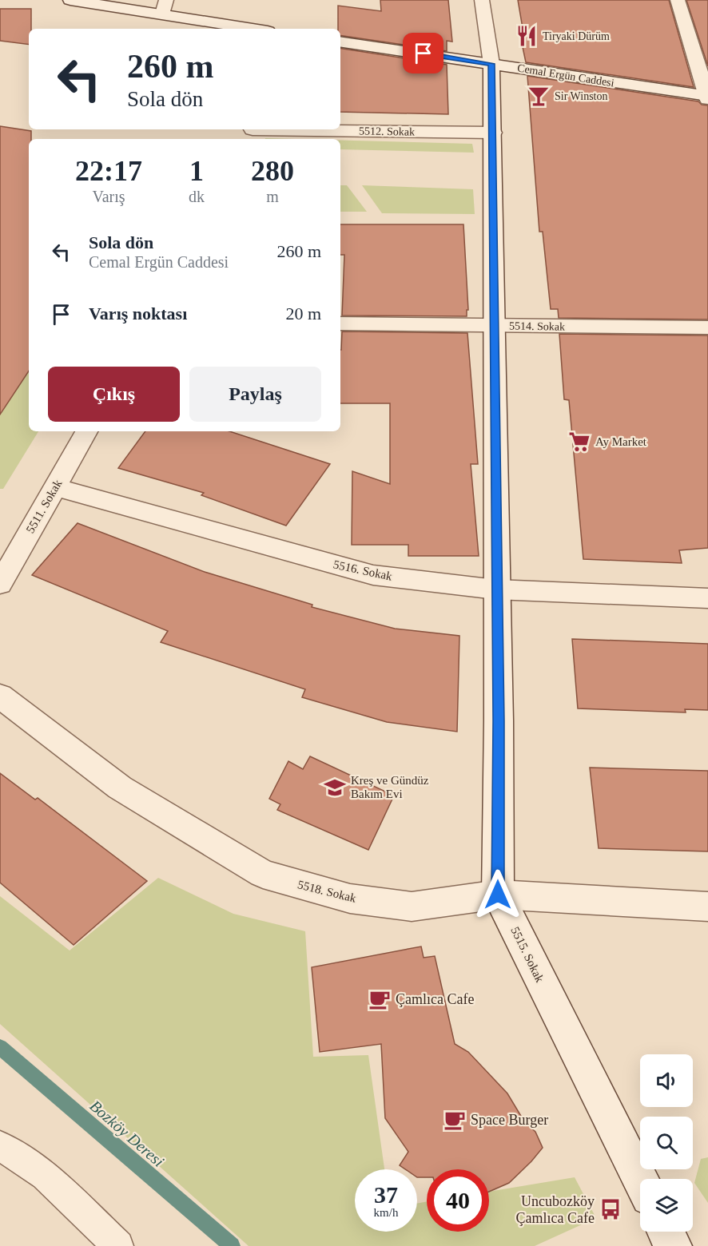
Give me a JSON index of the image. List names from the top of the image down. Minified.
{"streets":{"street":["Cemal Ergün Caddesi","5512. Sokak","5514. Sokak","5511. Sokak","5516. Sokak","5518. Sokak","5515. Sokak"]},"crossings":[["Cemal Ergün Caddesi","5515. Sokak"],["5512. Sokak","5515. Sokak"],["5514. Sokak","5515. Sokak"],["5511. Sokak","5516. Sokak"],["5516. Sokak","5515. Sokak"],["5518. Sokak","5515. Sokak"]],"water":["Bozköy Deresi"],"places":{"restaurant":["Tiryaki Dürüm"],"bar":["Sir Winston"],"supermarket":["Ay Market"],"school or university":["Kreş ve Gündüz Bakım Evi"],"cafe":["Çamlıca Cafe","Space Burger"],"bus stop":["Uncubozköy Çamlıca Cafe"]},"page":{"turn":["260 m","Sola dön"],"eta":["22:17","Varış","1","dk","280","m"],"list":[{"name":"Sola dön","note":"Cemal Ergün Caddesi","value":"260 m"},{"name":"Varış noktası","value":"20 m"}],"buttons":["Çıkış","Paylaş"],"speed":"37 km/h","limit":"40"}}
